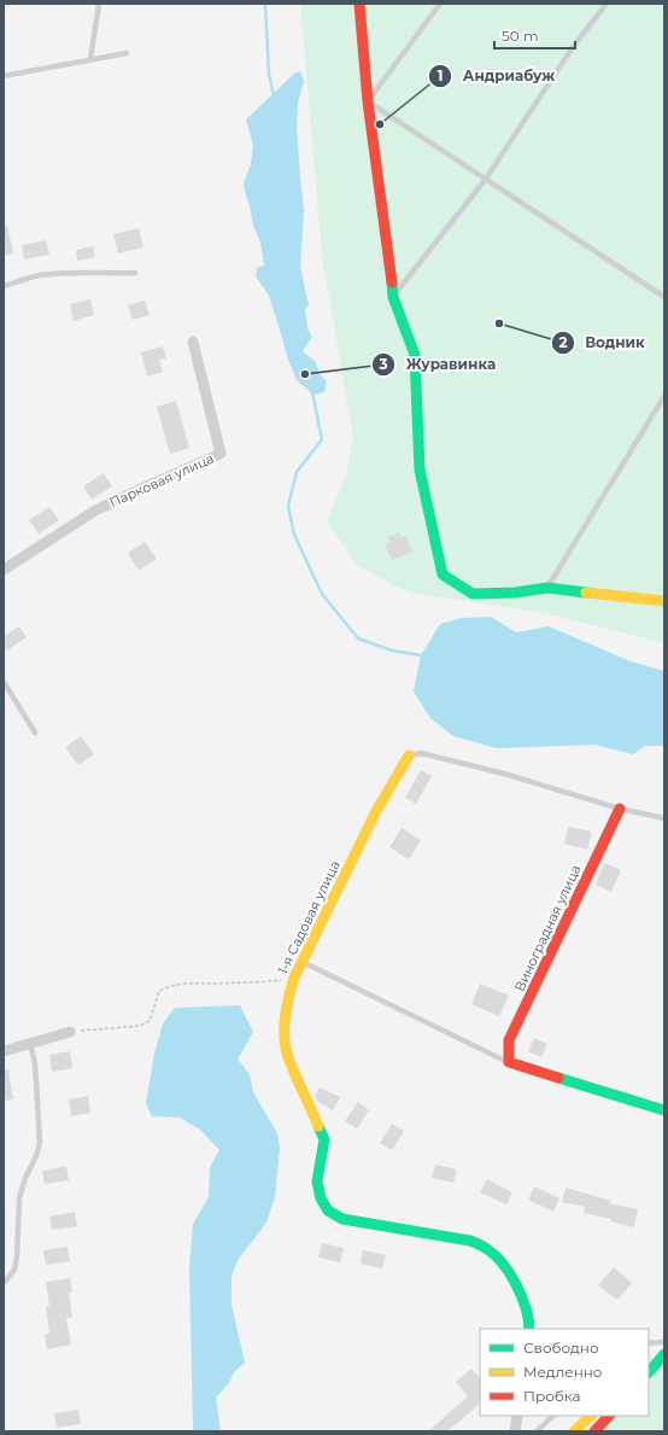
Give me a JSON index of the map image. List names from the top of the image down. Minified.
{"streets":{"main road":["1-я Садовая улица","Виноградная улица"],"street":["Парковая улица"]},"places":["Андриабуж","Водник","Журавинка"],"legend":["Свободно","Медленно","Пробка"],"scale_bar":"50 m"}
